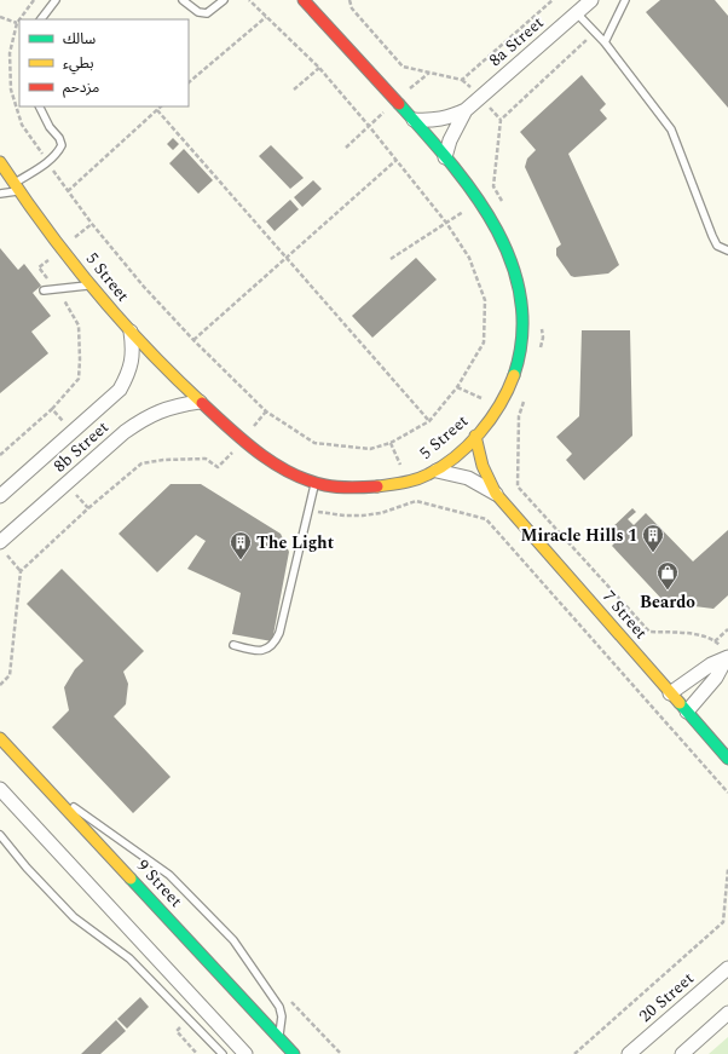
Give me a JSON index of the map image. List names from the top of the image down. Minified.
{"streets":{"street":["8a Street","5 Street","8b Street","7 Street","9 Street","20 Street"]},"crossings":[["8a Street","5 Street"],["5 Street","8b Street"],["5 Street","7 Street"]],"places":{"building":["Miracle Hills 1","The Light"],"shop":["Beardo"]},"legend":["سالك","بطيء","مزدحم"]}
